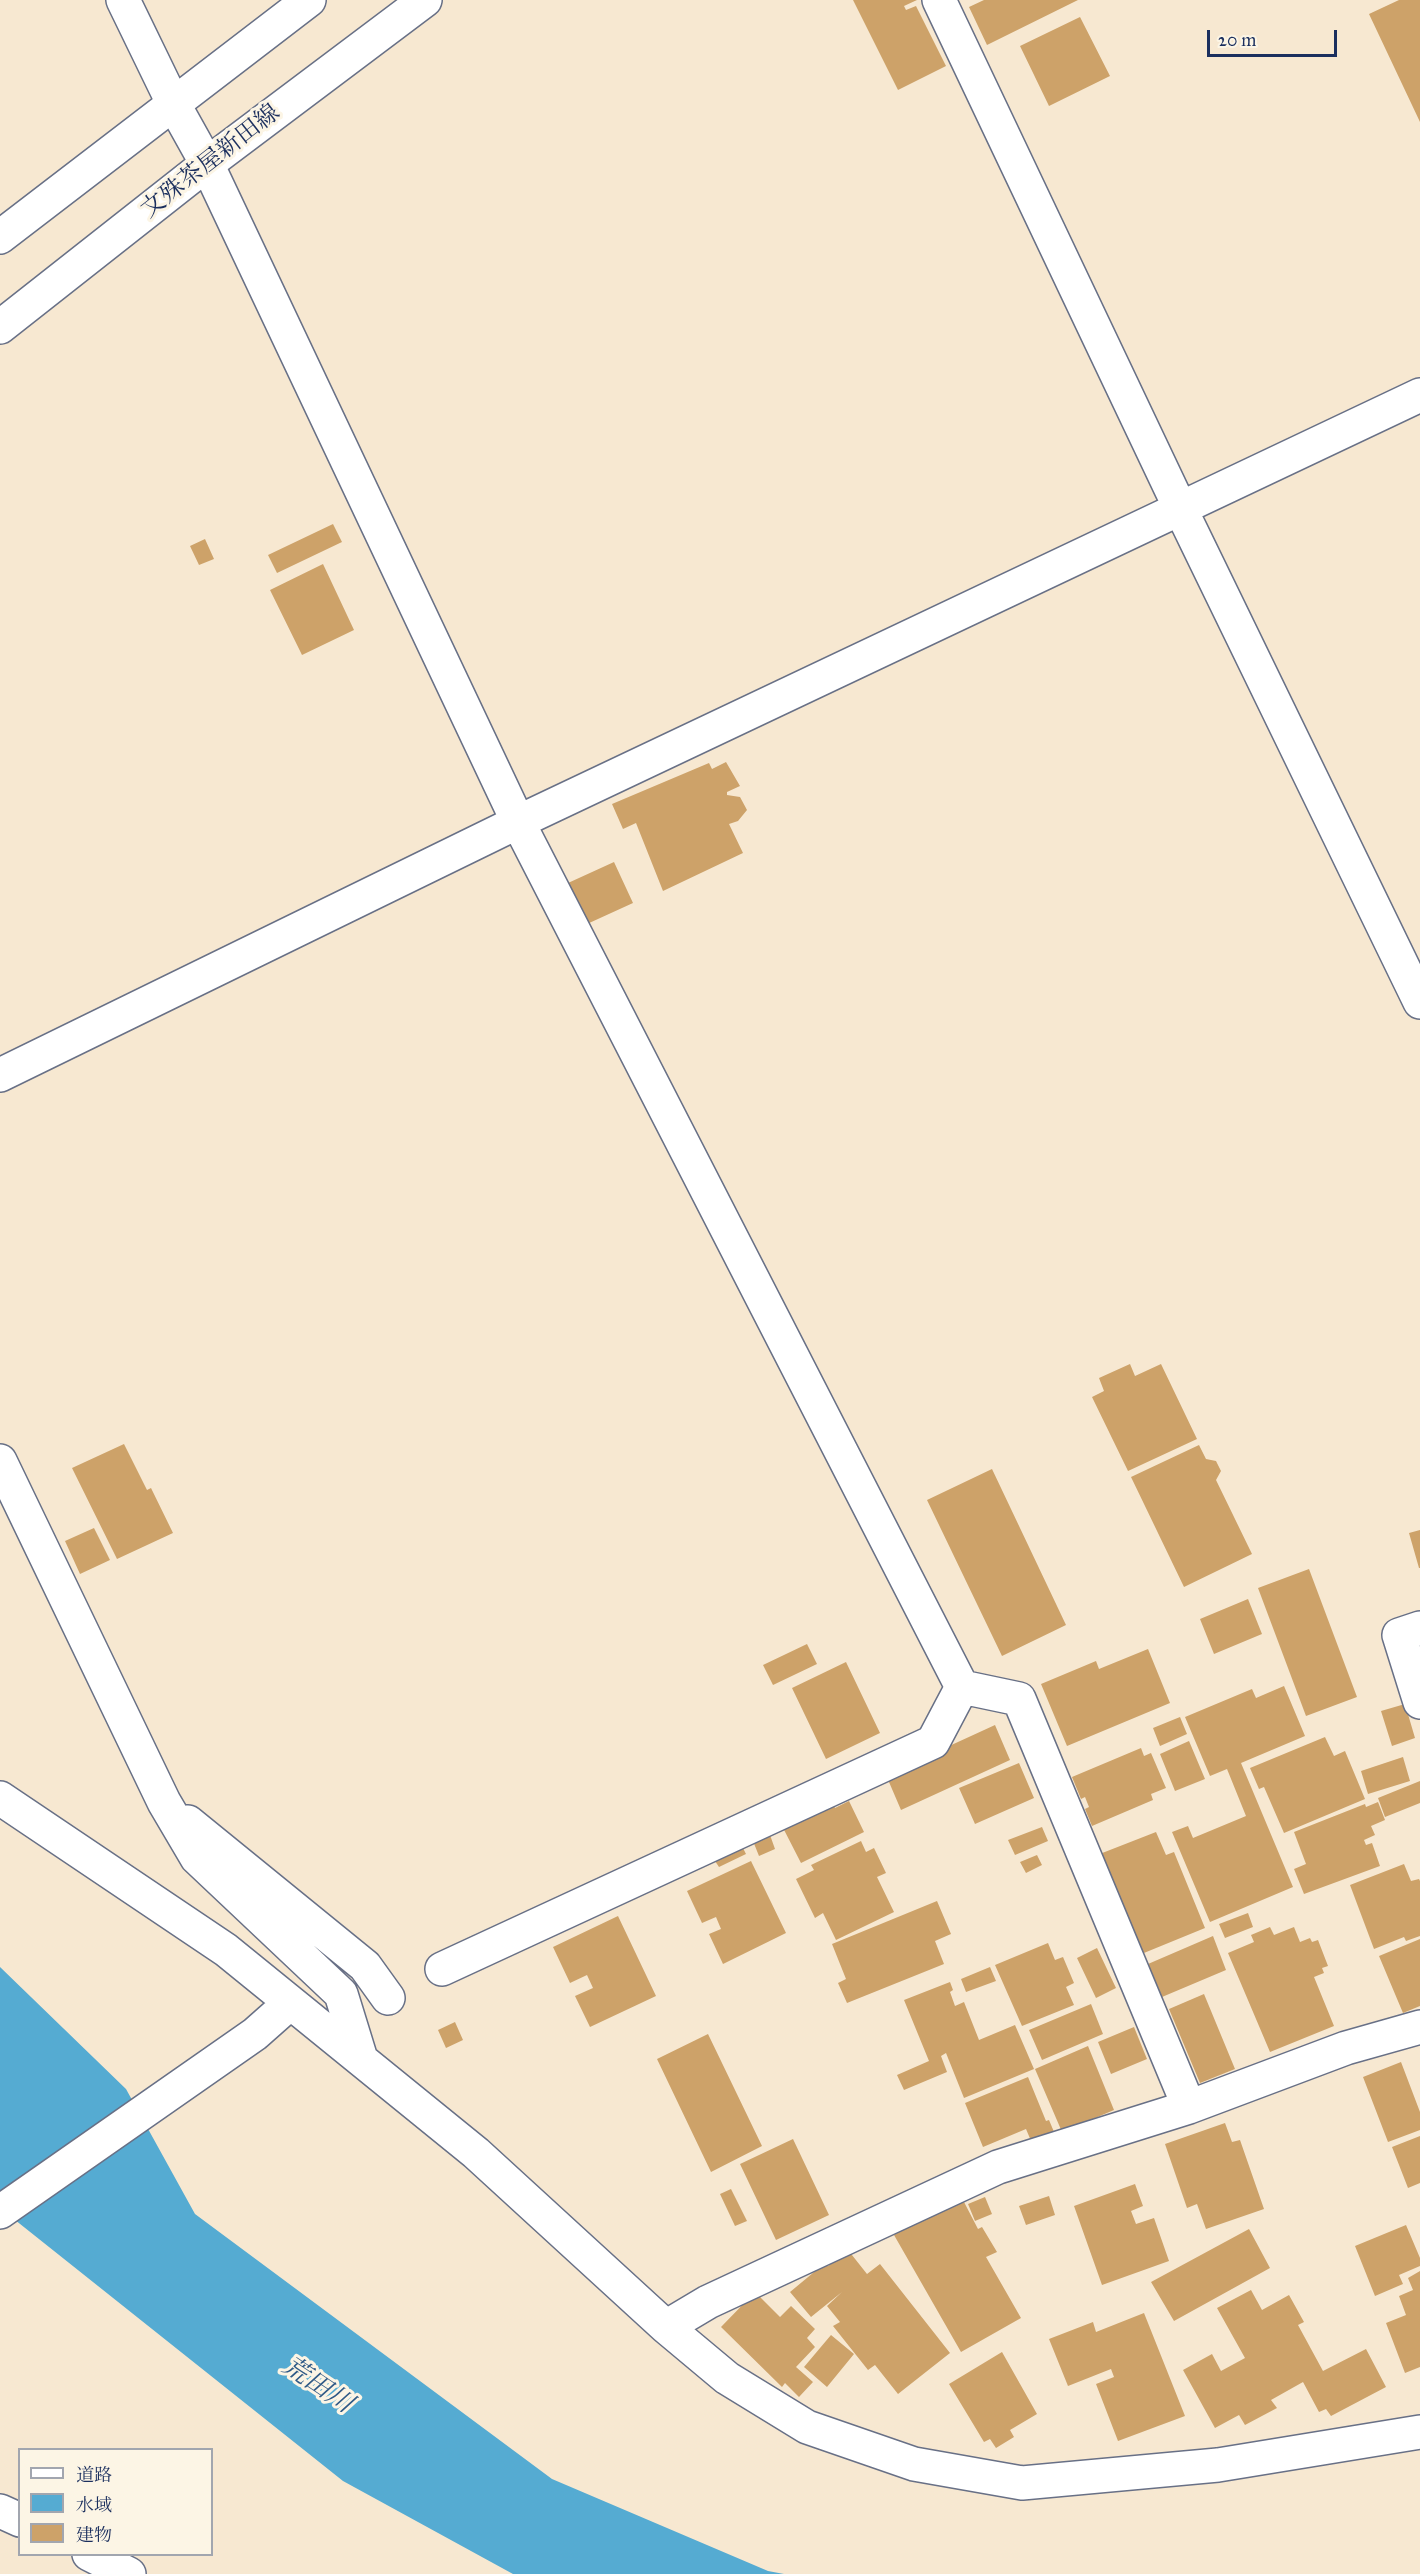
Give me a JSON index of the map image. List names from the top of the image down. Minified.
{"streets":{"street":["文殊茶屋新田線"]},"water":["荒田川"],"legend":["道路","水域","建物"],"scale_bar":"20 m"}
